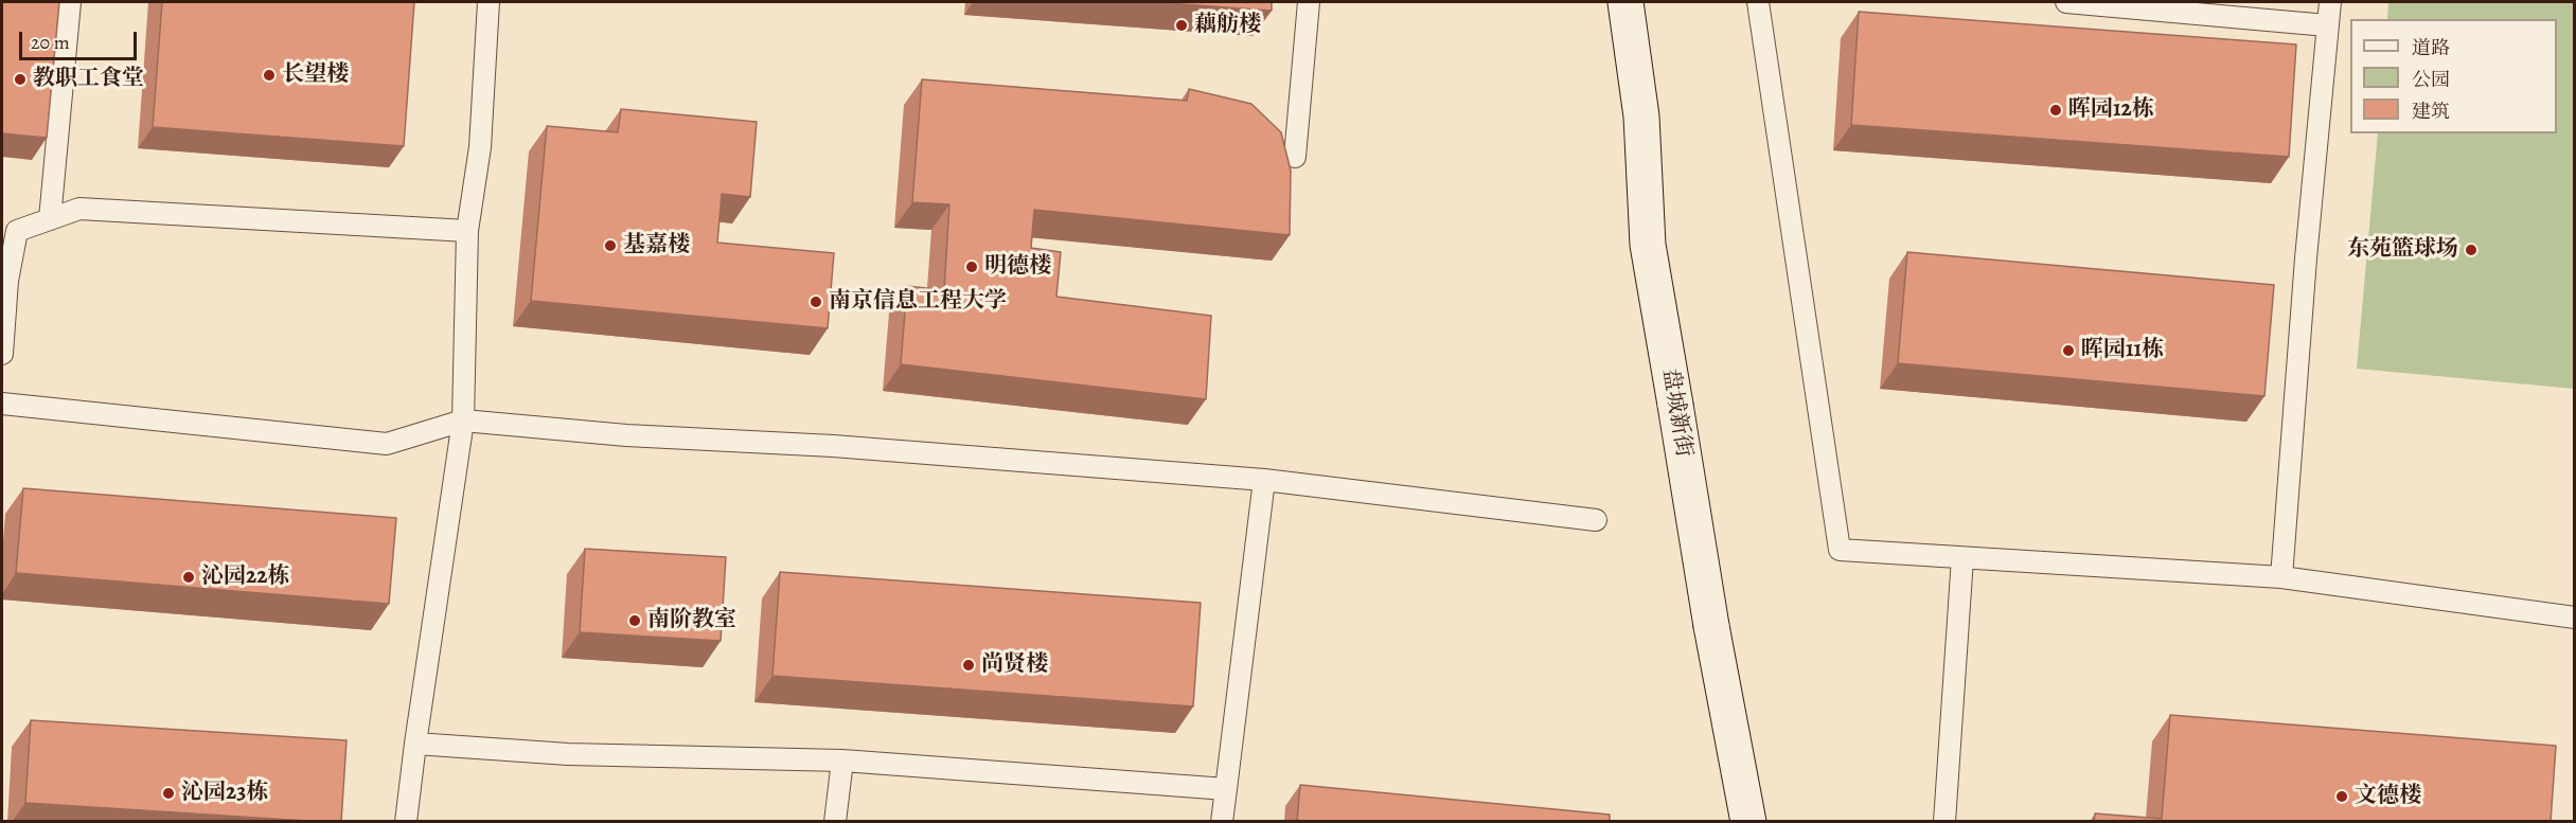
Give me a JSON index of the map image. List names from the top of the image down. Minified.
{"streets":{"main road":["盘城新街"]},"places":["藕舫楼","长望楼","教职工食堂","晖园12栋","基嘉楼","东苑篮球场","明德楼","南京信息工程大学","晖园11栋","沁园22栋","南阶教室","尚贤楼","沁园23栋","文德楼"],"legend":["道路","公园","建筑"],"scale_bar":"20 m"}
